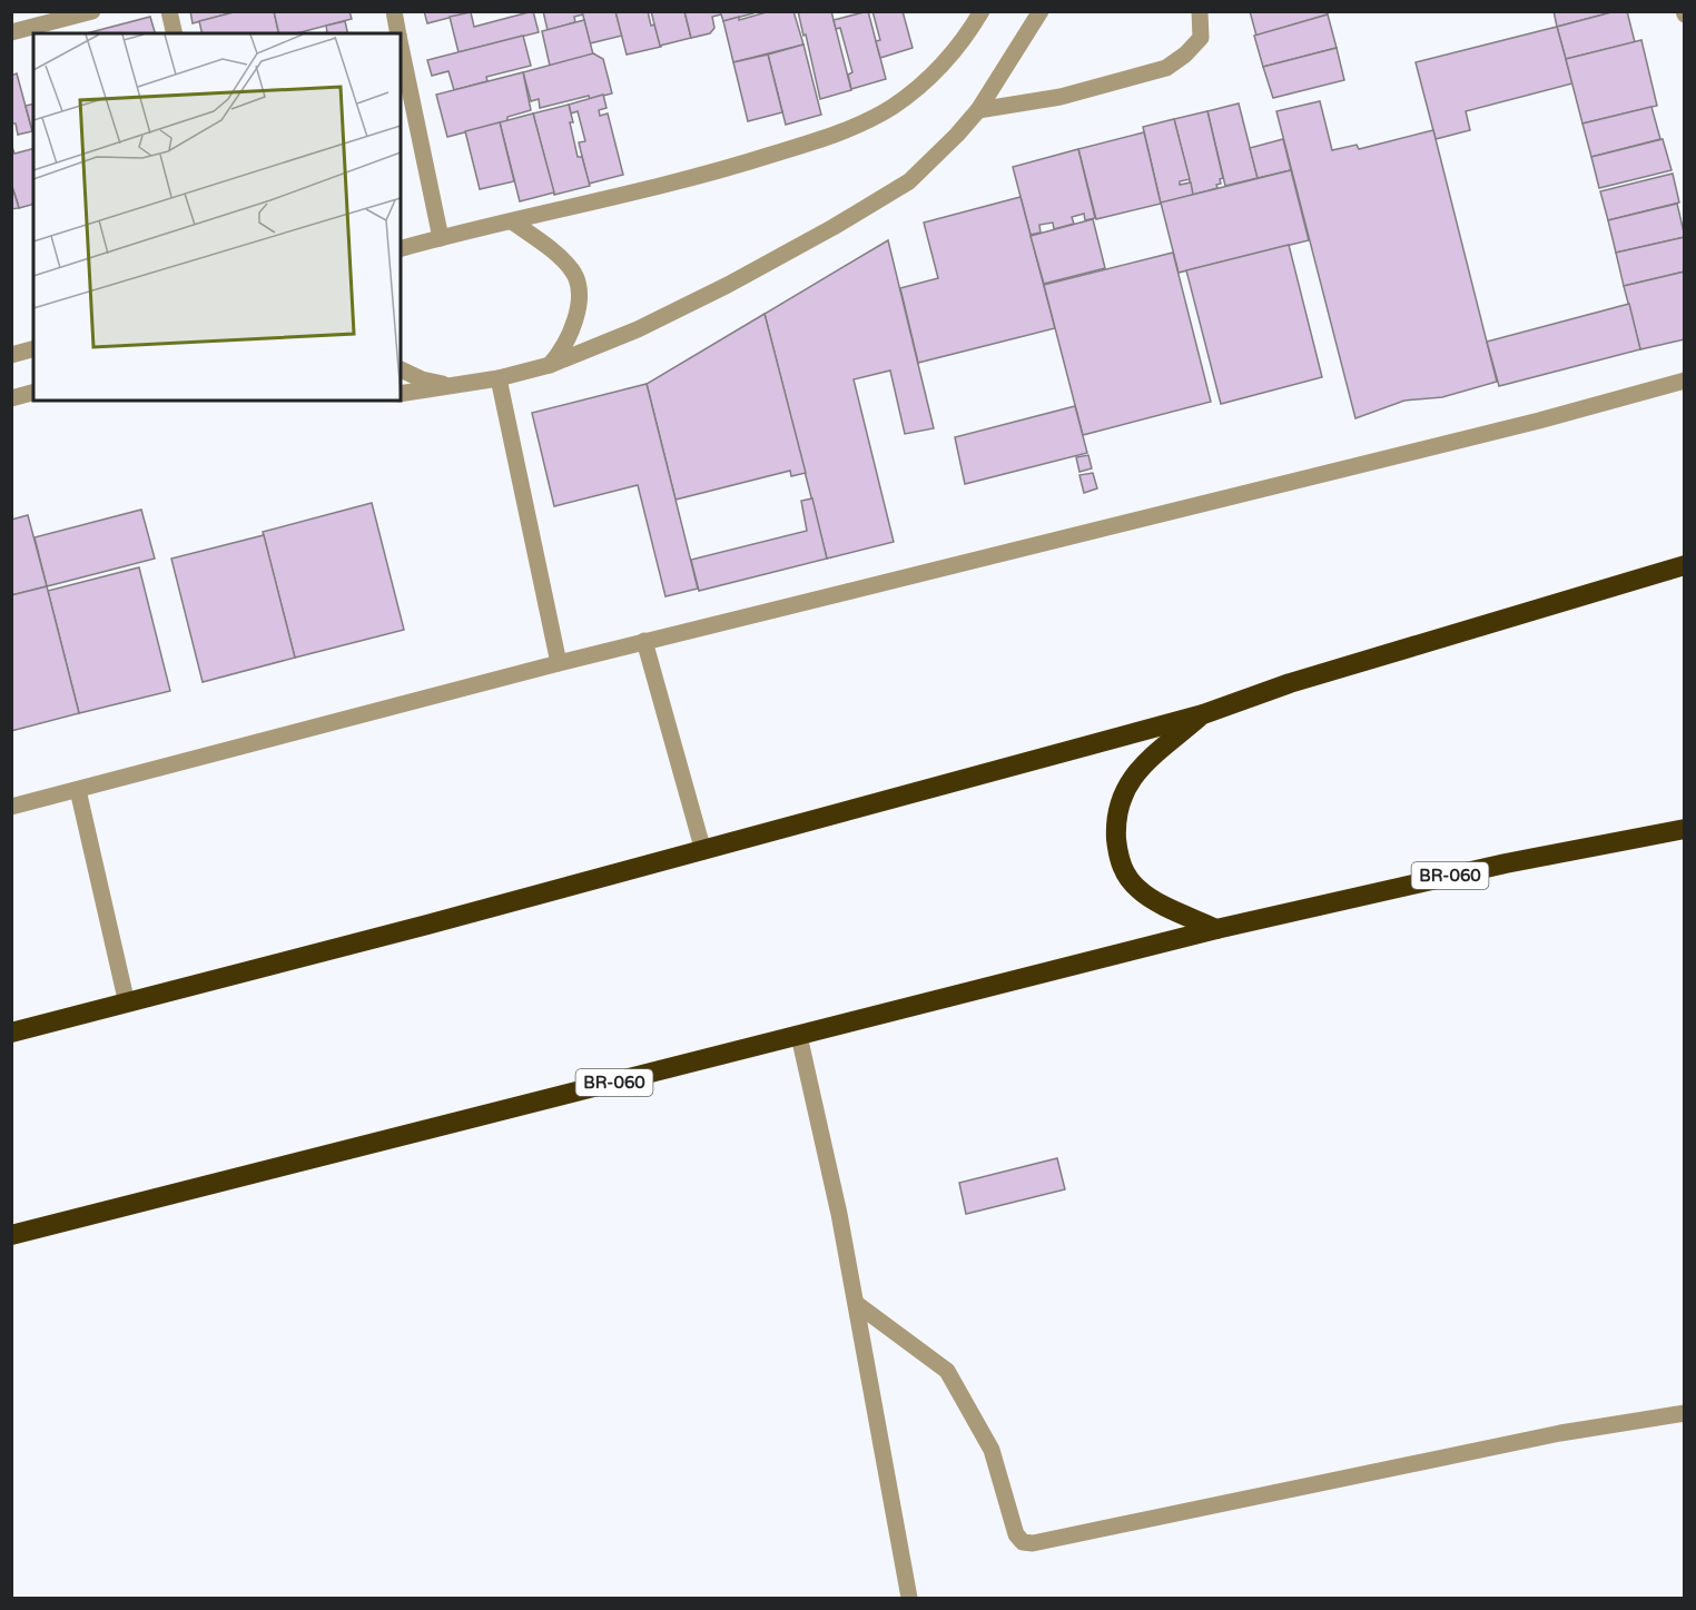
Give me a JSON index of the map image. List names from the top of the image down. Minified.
{"streets":{"highway":["BR-060"]}}
